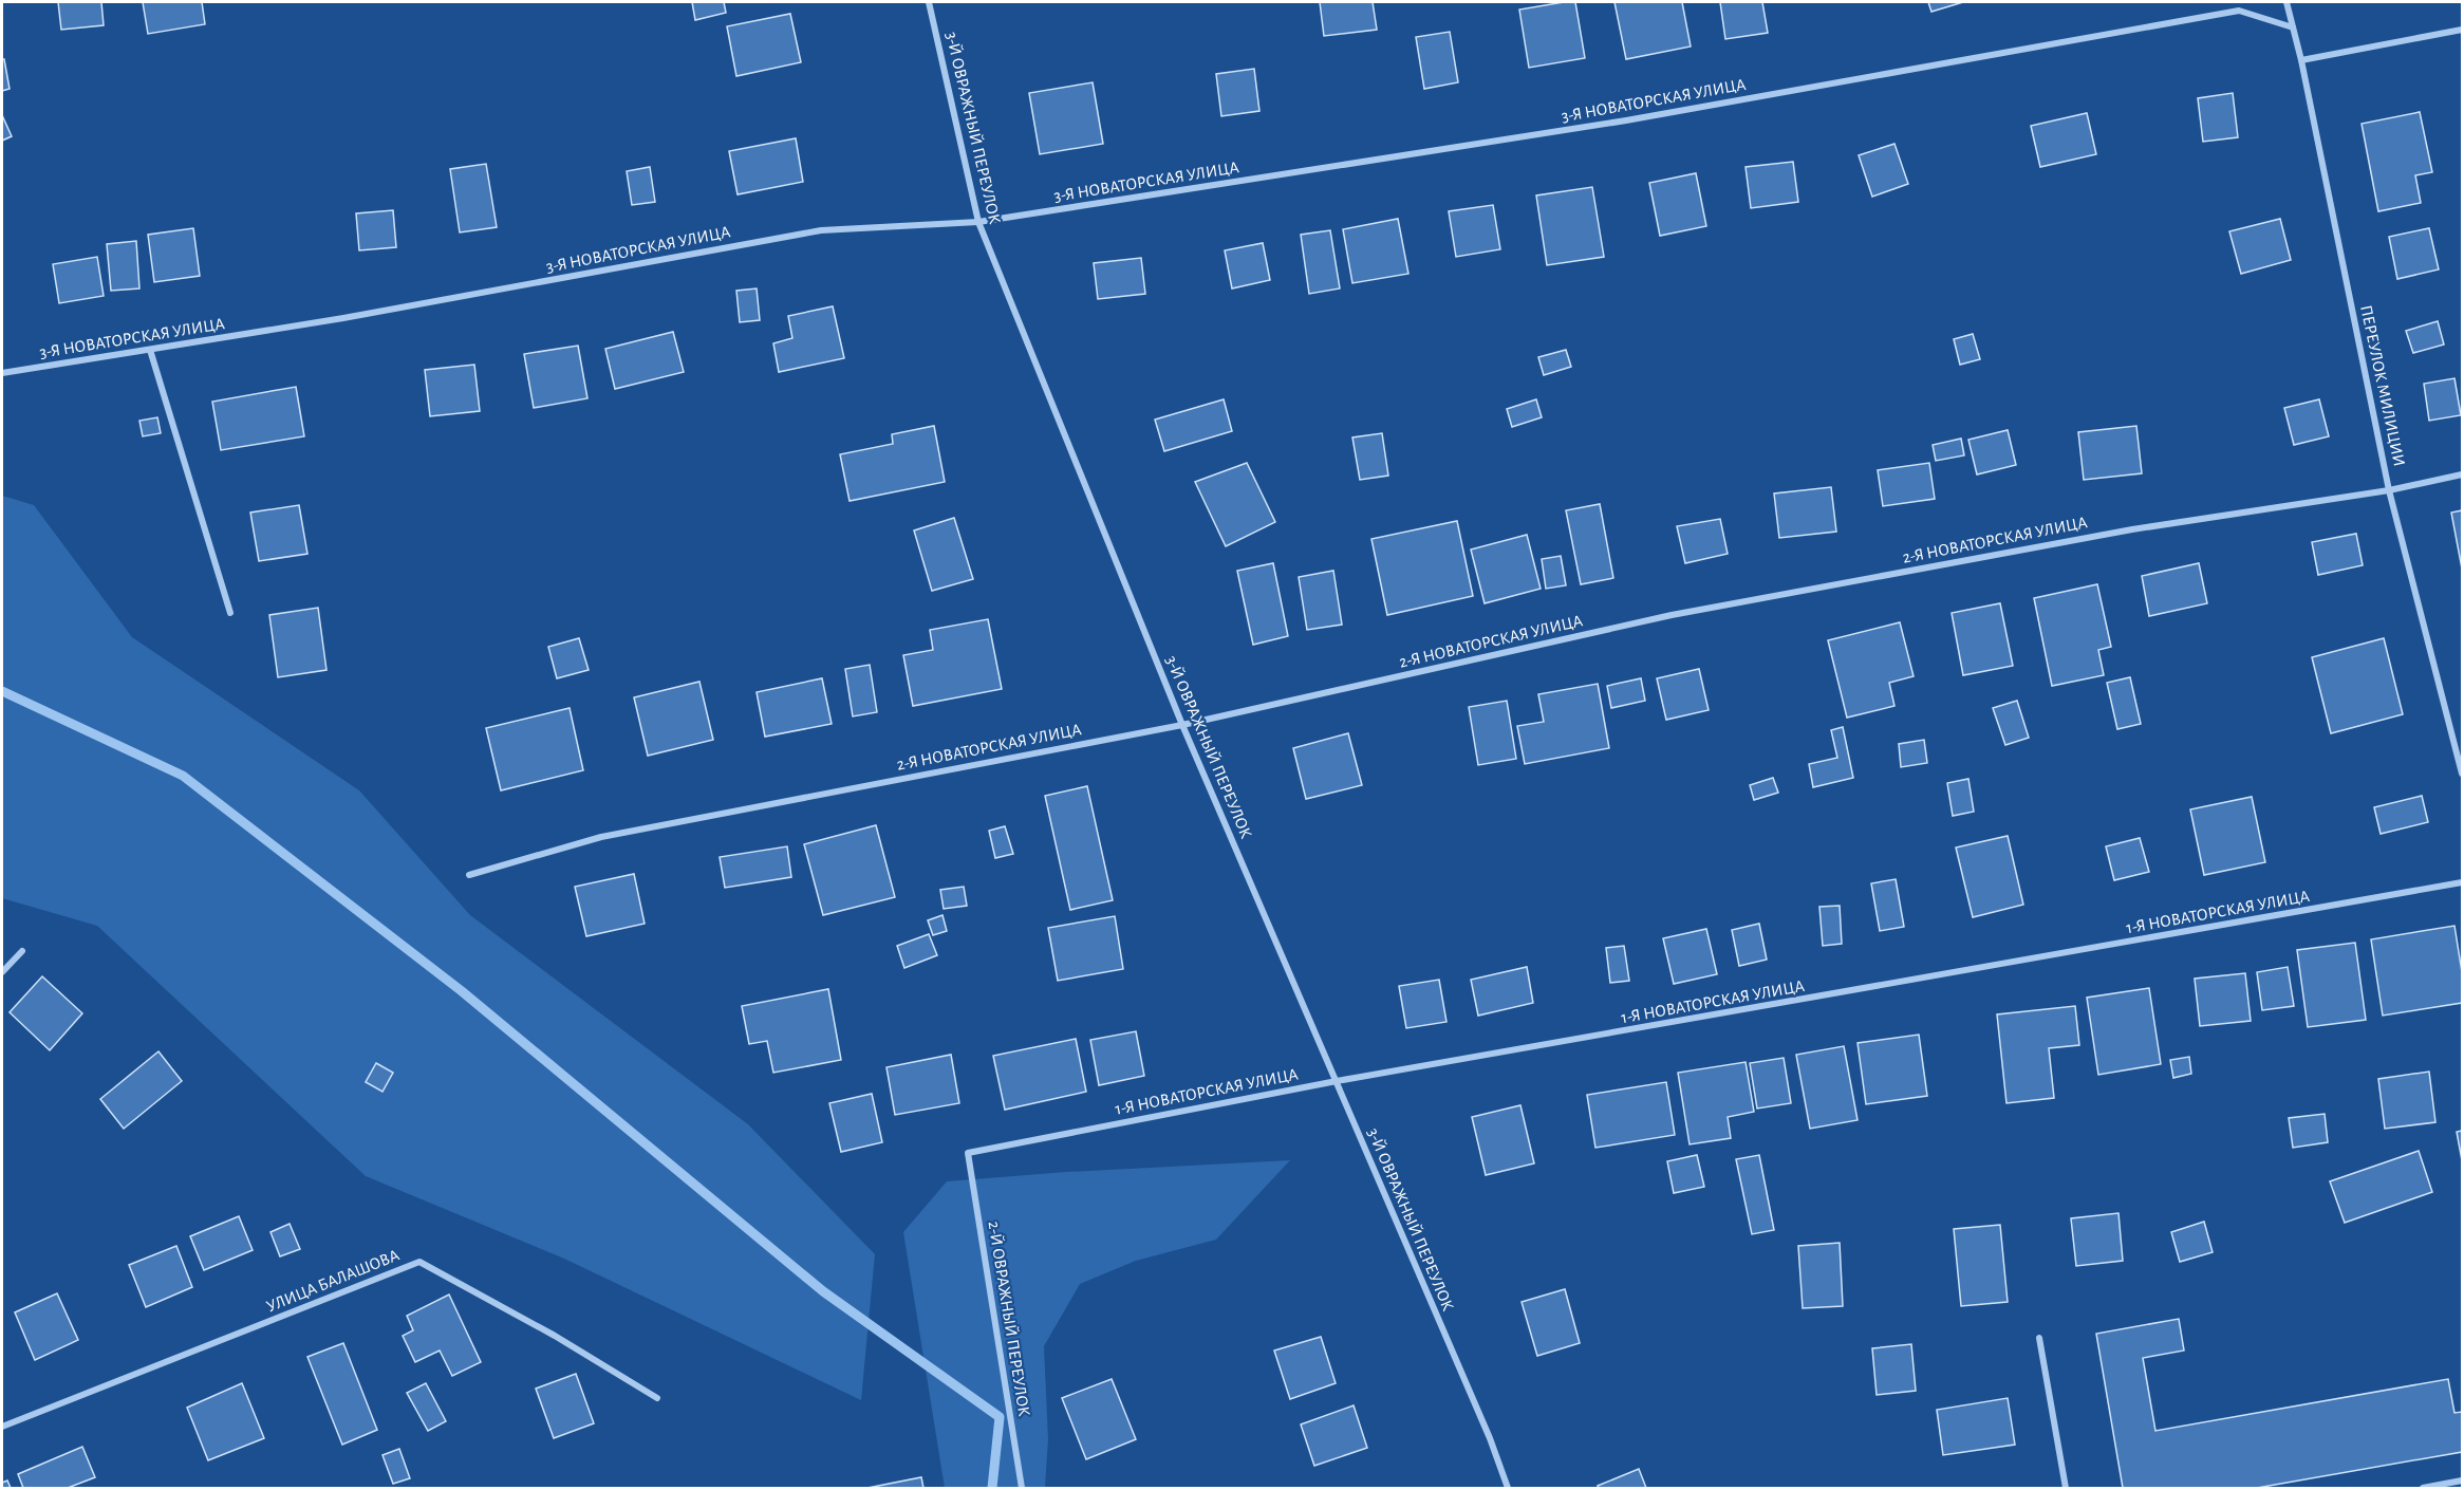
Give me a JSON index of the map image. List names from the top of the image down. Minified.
{"streets":{"street":["3-Я НОВАТОРСКАЯ УЛИЦА","3-Й ОВРАЖНЫЙ ПЕРЕУЛОК","ПЕРЕУЛОК МИЛИЦИИ","2-Я НОВАТОРСКАЯ УЛИЦА","1-Я НОВАТОРСКАЯ УЛИЦА","УЛИЦА БАЛАШОВА","2-Й ОВРАЖНЫЙ ПЕРЕУЛОК"]},"crossings":[["3-Я НОВАТОРСКАЯ УЛИЦА","3-Й ОВРАЖНЫЙ ПЕРЕУЛОК"],["3-Я НОВАТОРСКАЯ УЛИЦА","ПЕРЕУЛОК МИЛИЦИИ"],["3-Й ОВРАЖНЫЙ ПЕРЕУЛОК","2-Я НОВАТОРСКАЯ УЛИЦА"],["3-Й ОВРАЖНЫЙ ПЕРЕУЛОК","1-Я НОВАТОРСКАЯ УЛИЦА"],["ПЕРЕУЛОК МИЛИЦИИ","2-Я НОВАТОРСКАЯ УЛИЦА"],["1-Я НОВАТОРСКАЯ УЛИЦА","2-Й ОВРАЖНЫЙ ПЕРЕУЛОК"]]}
